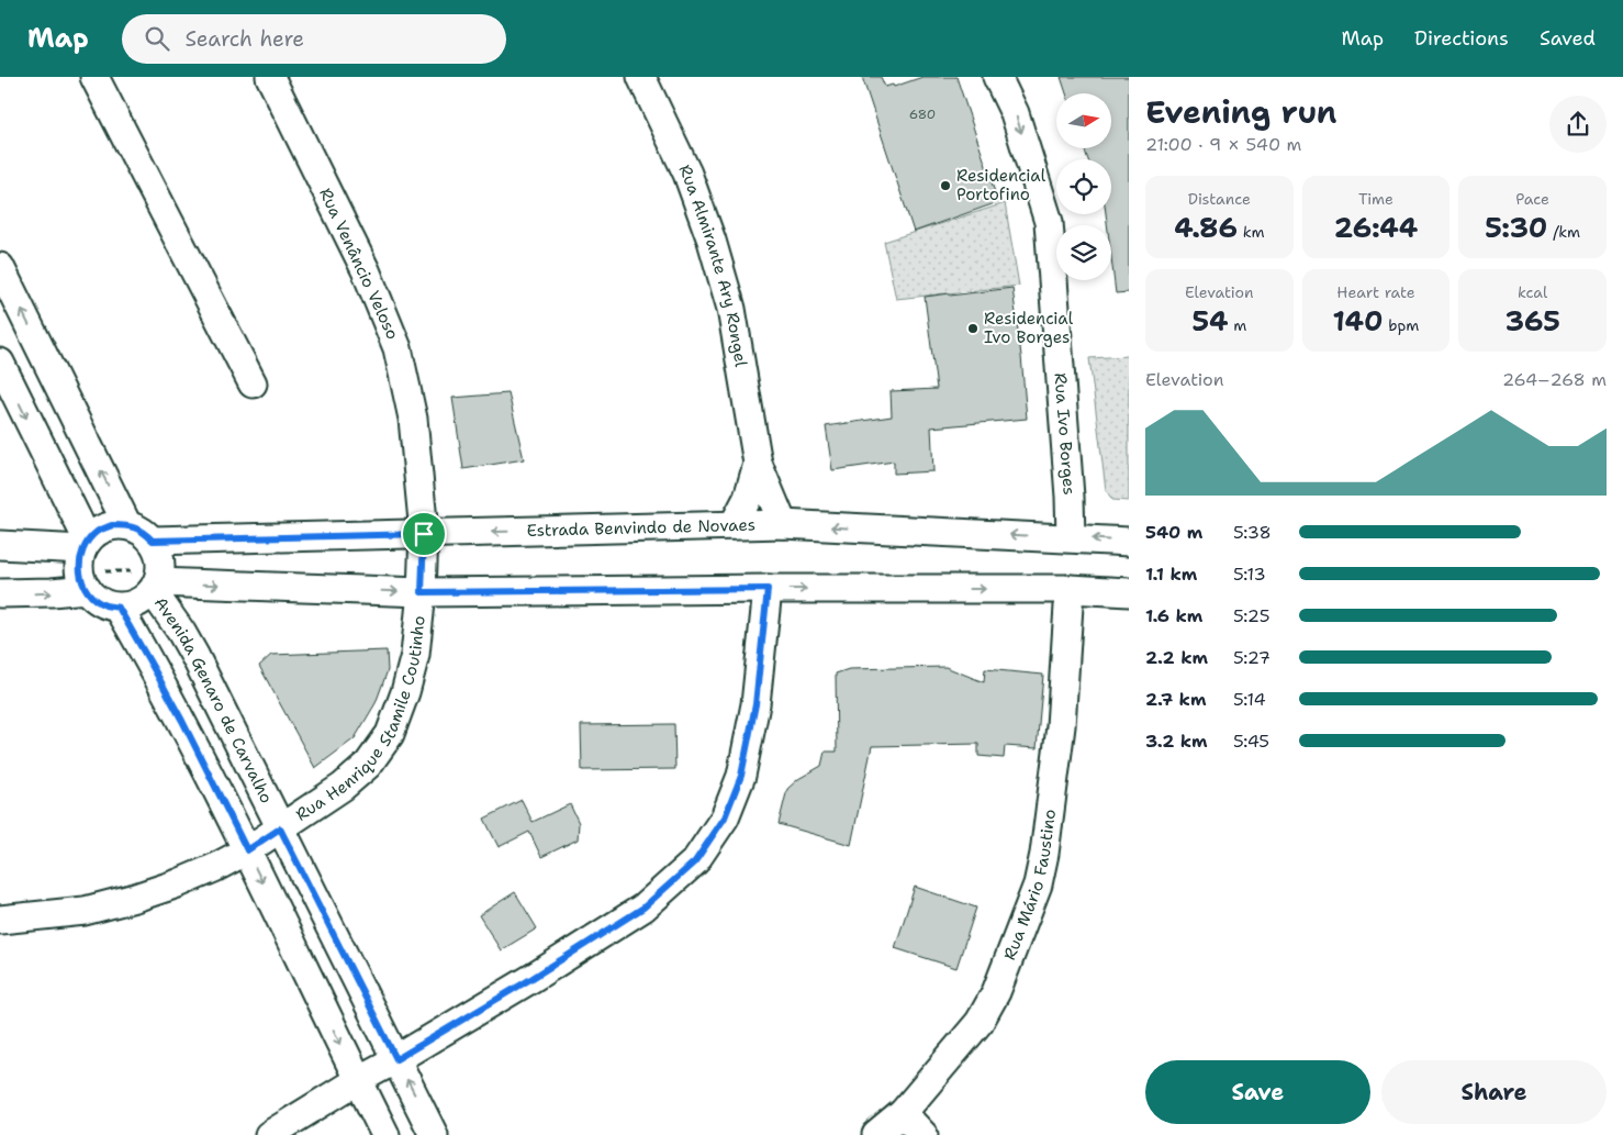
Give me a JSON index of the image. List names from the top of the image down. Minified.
{"streets":{"street":["Rua Venâncio Veloso","Rua Almirante Ary Rongel","Rua Ivo Borges","Estrada Benvindo de Novaes","Avenida Genaro de Carvalho","Rua Henrique Stamile Coutinho","Rua Mário Faustino"]},"crossings":[["Rua Venâncio Veloso","Estrada Benvindo de Novaes"],["Rua Venâncio Veloso","Rua Henrique Stamile Coutinho"],["Rua Almirante Ary Rongel","Estrada Benvindo de Novaes"],["Rua Ivo Borges","Estrada Benvindo de Novaes"],["Estrada Benvindo de Novaes","Avenida Genaro de Carvalho"],["Avenida Genaro de Carvalho","Rua Henrique Stamile Coutinho"]],"one_way":["Rua Ivo Borges"],"places":["Residencial Portofino","Residencial Ivo Borges"],"house_numbers":["680"],"north":"right","page":{"header":"Map","search":"Search here","nav":["Map","Directions","Saved"],"heading":["Evening run","21:00 · 9 × 540 m"],"stats":[["Distance","4.86 km"],["Time","26:44"],["Pace","5:30 /km"],["Elevation","54 m"],["Heart rate","140 bpm"],["kcal","365"]],"chart":["Elevation","264–268 m"],"list":[{"name":"540 m","note":"5:38"},{"name":"1.1 km","note":"5:13"},{"name":"1.6 km","note":"5:25"},{"name":"2.2 km","note":"5:27"},{"name":"2.7 km","note":"5:14"},{"name":"3.2 km","note":"5:45"}],"buttons":["Save","Share"]}}
